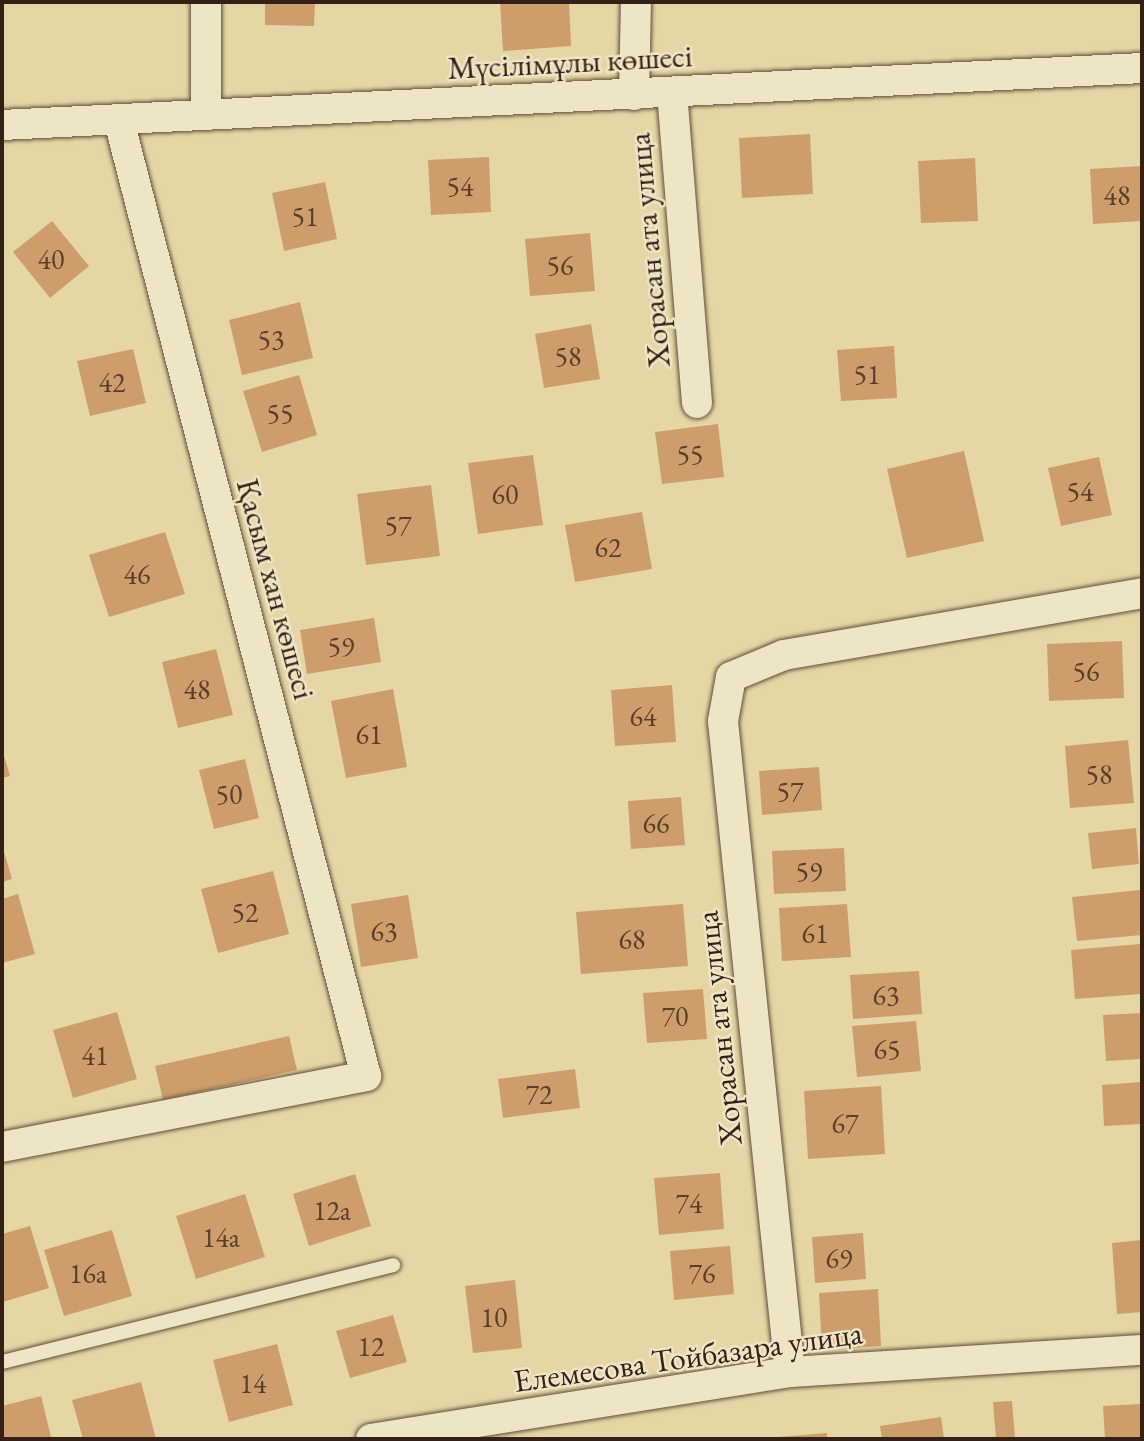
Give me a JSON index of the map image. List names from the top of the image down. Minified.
{"streets":{"street":["Мүсілімұлы көшесі","Хорасан ата улица","Қасым хан көшесі","Елемесова Тойбазара улица"]},"crossings":[["Мүсілімұлы көшесі","Хорасан ата улица"],["Мүсілімұлы көшесі","Қасым хан көшесі"],["Хорасан ата улица","Елемесова Тойбазара улица"]],"house_numbers":["54","48","51","40","56","53","58","51","42","55","55","54","60","57","62","46","59","56","48","64","61","58","57","50","66","59","52","63","61","68","63","70","65","41","72","67","74","12а","14а","69","16а","76","10","12","14"]}
